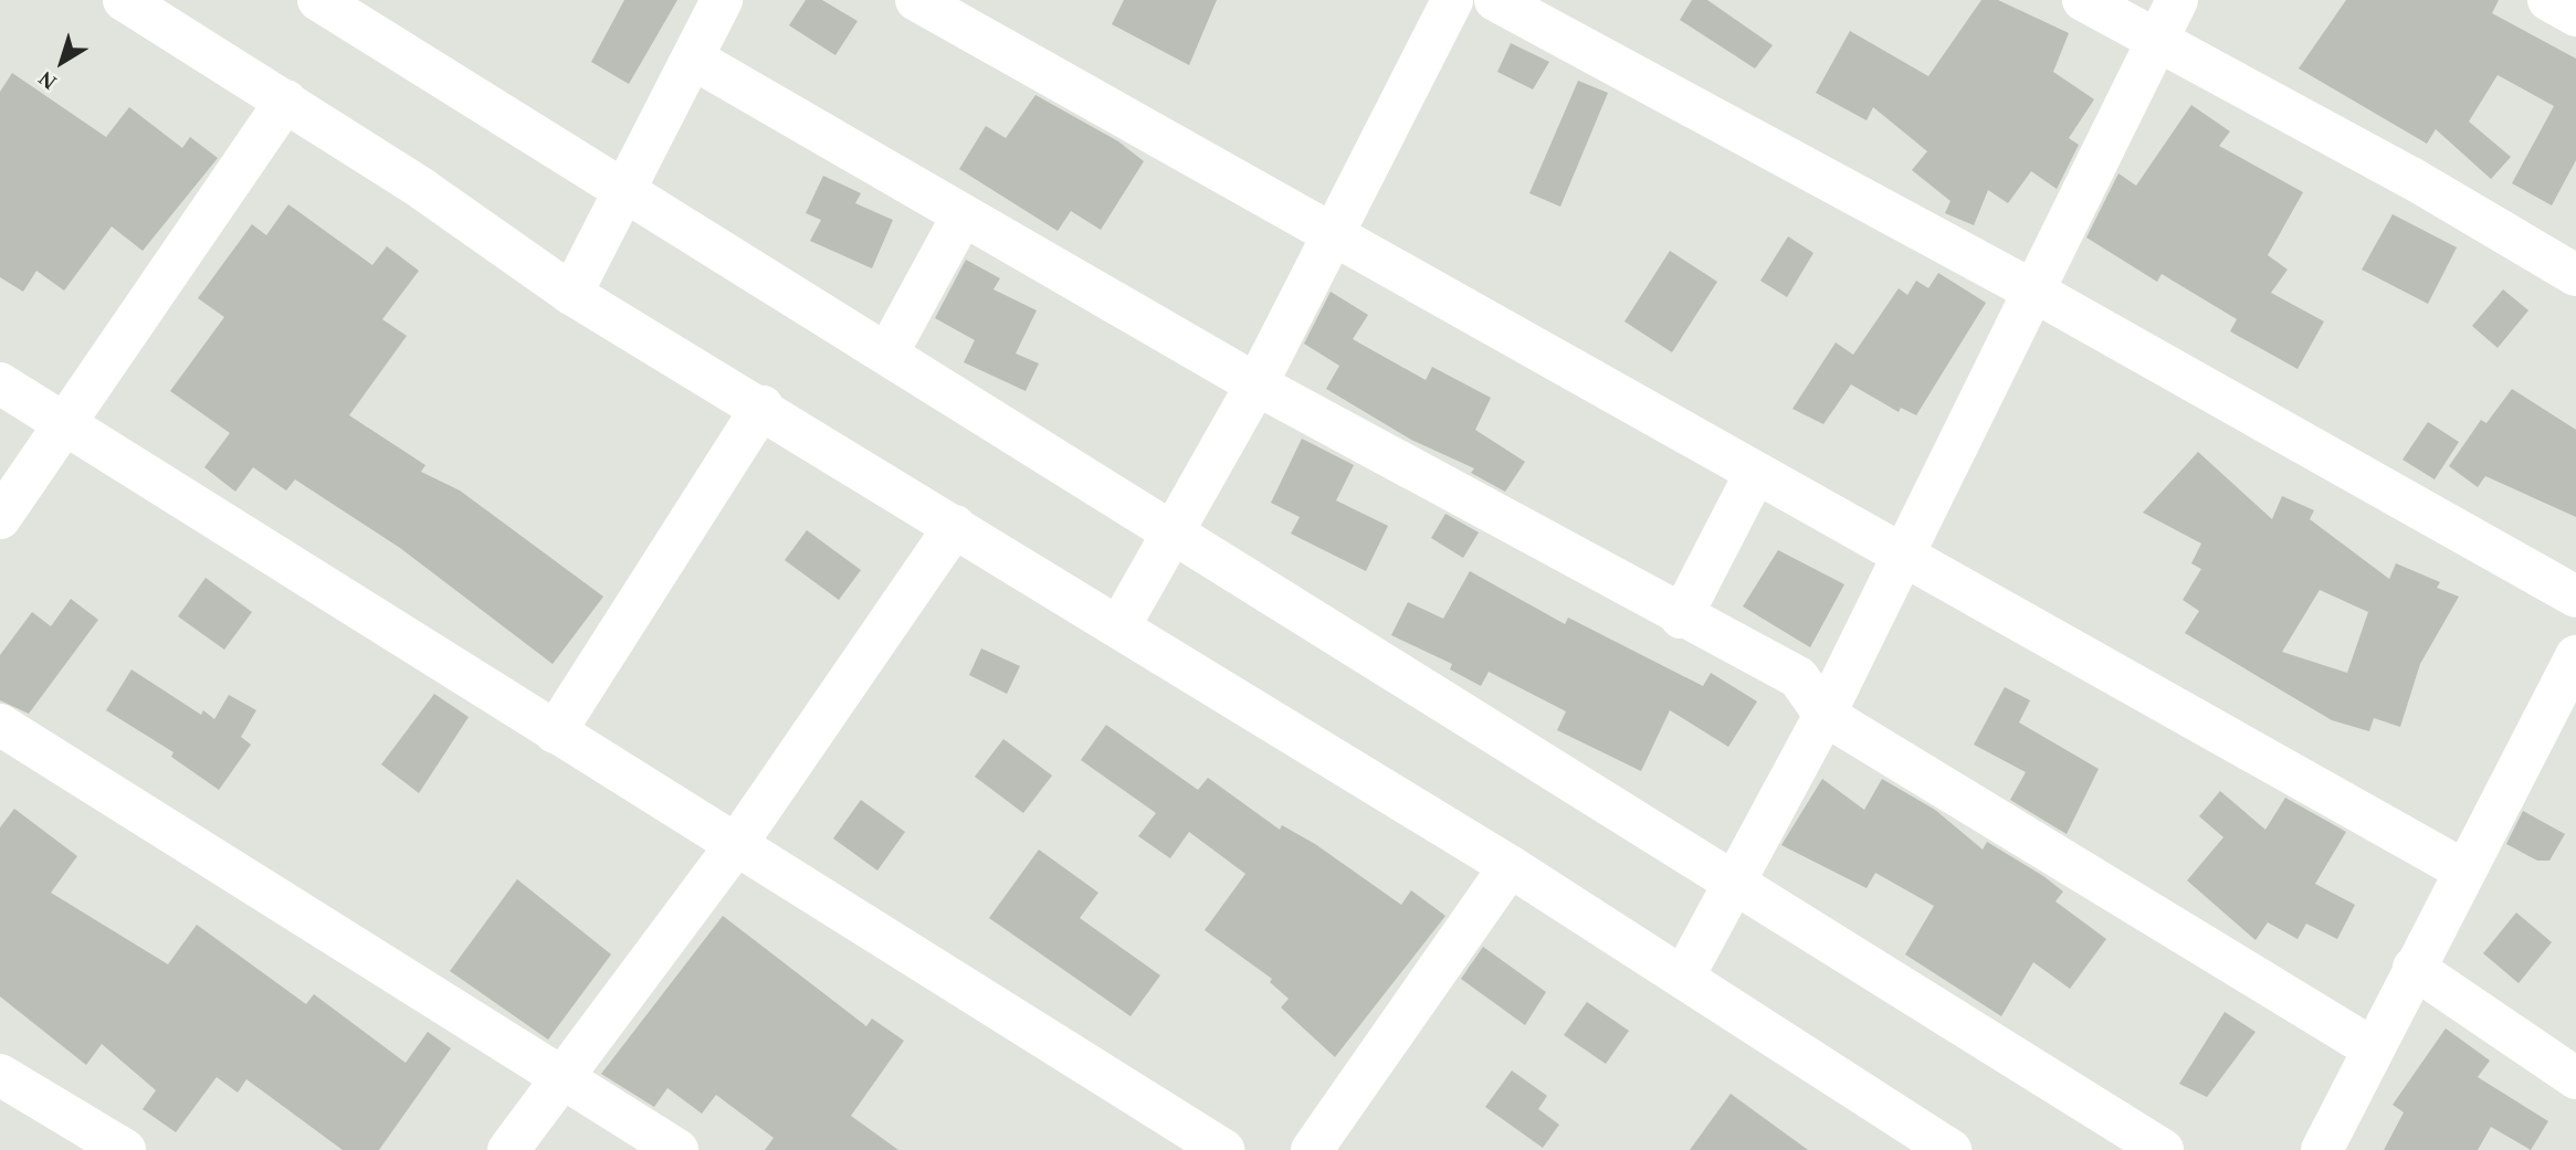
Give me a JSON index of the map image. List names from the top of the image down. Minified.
{"north":"bottom left"}
